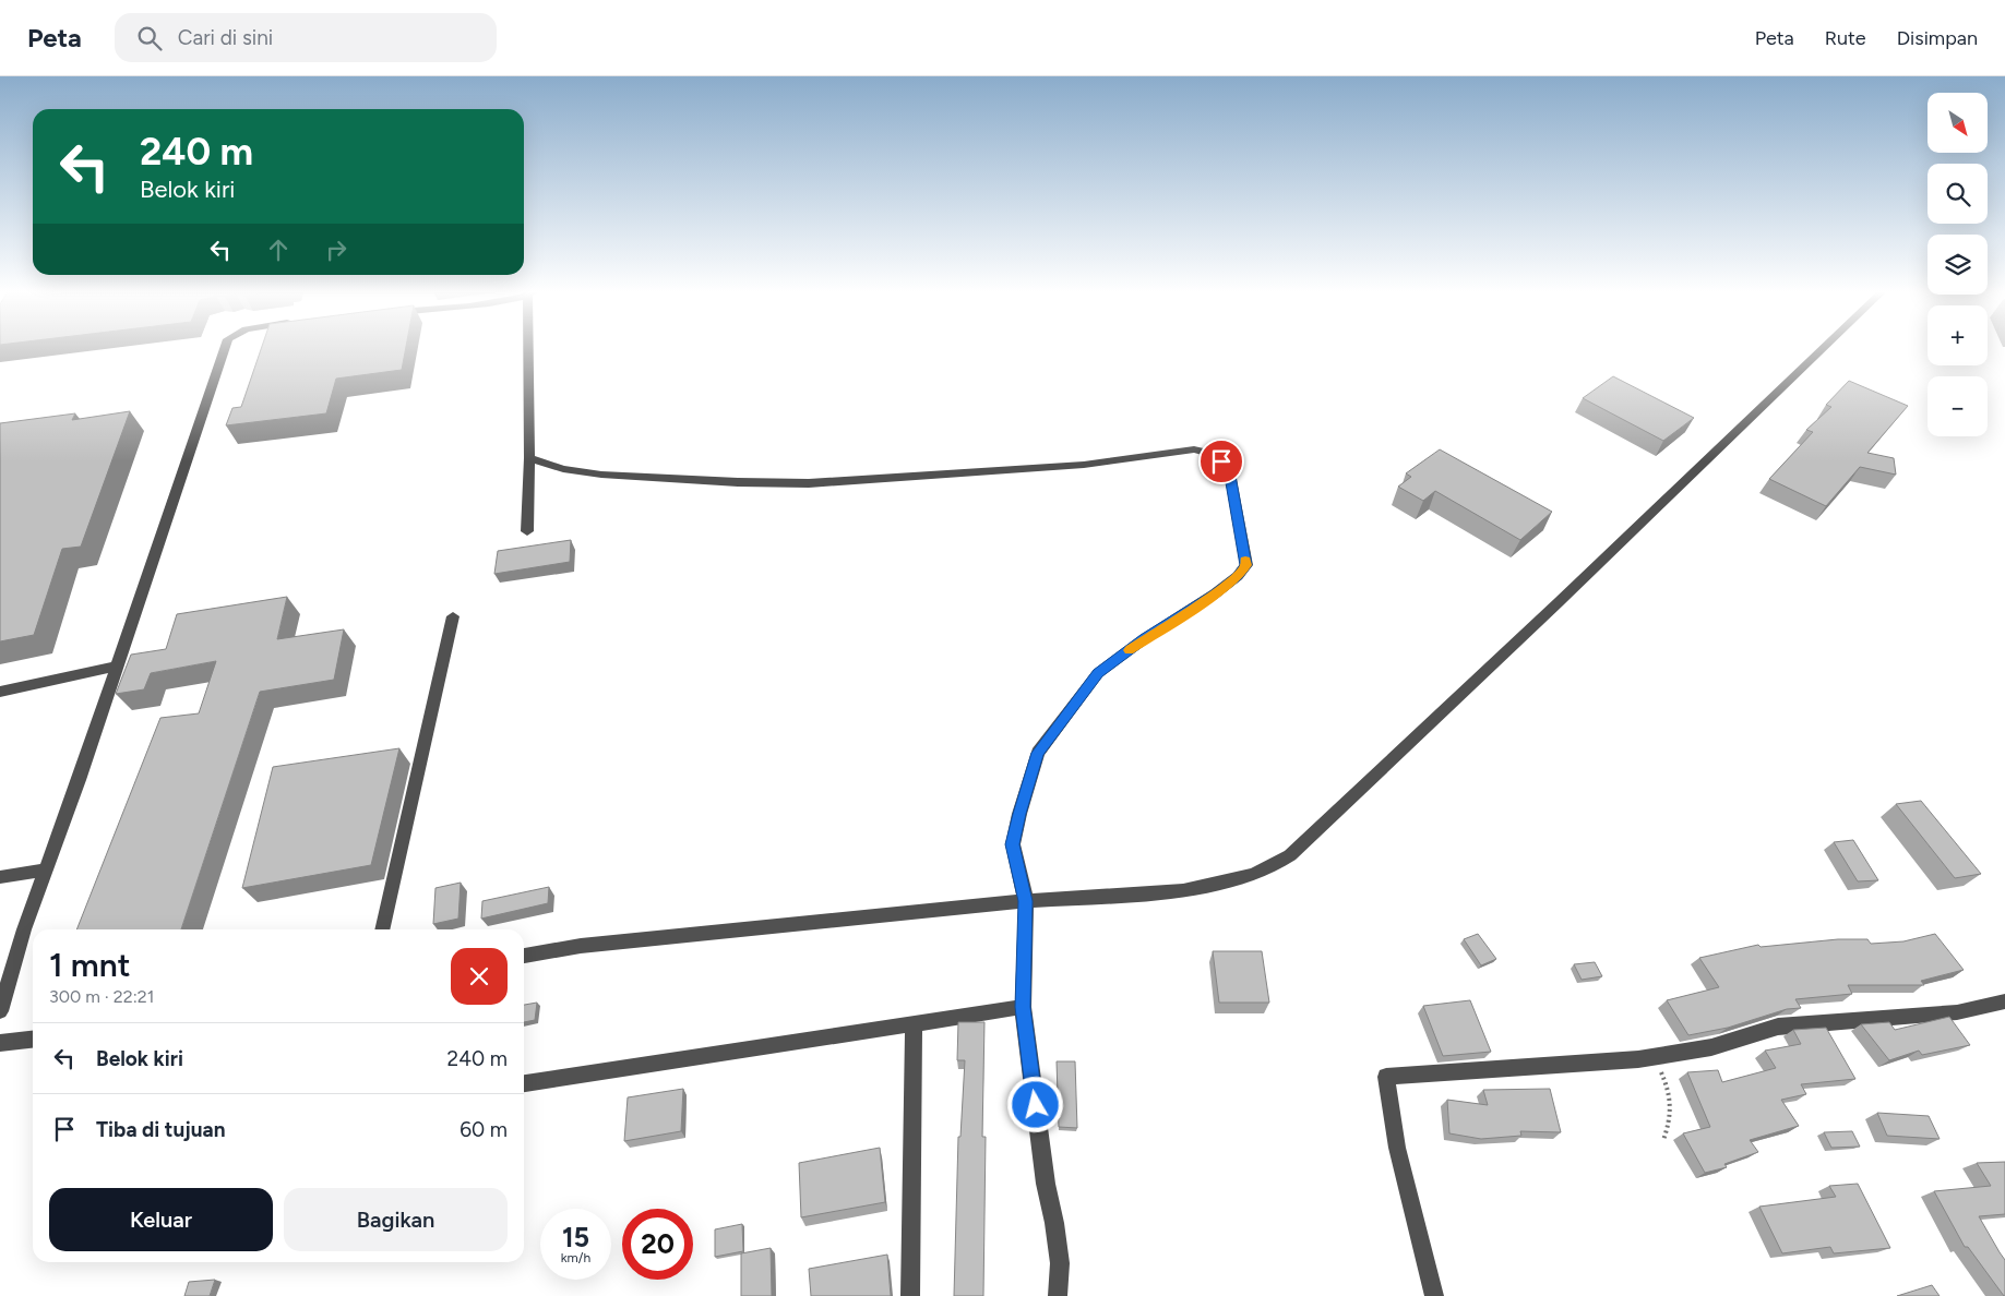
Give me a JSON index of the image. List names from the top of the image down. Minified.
{"north":"bottom right","page":{"header":"Peta","search":"Cari di sini","nav":["Peta","Rute","Disimpan"],"map_buttons":["+","−"],"turn":["240 m","Belok kiri"],"heading":["1 mnt","300 m · 22:21"],"list":[{"name":"Belok kiri","value":"240 m"},{"name":"Tiba di tujuan","value":"60 m"}],"buttons":["Keluar","Bagikan"],"speed":"15 km/h","limit":"20"}}
